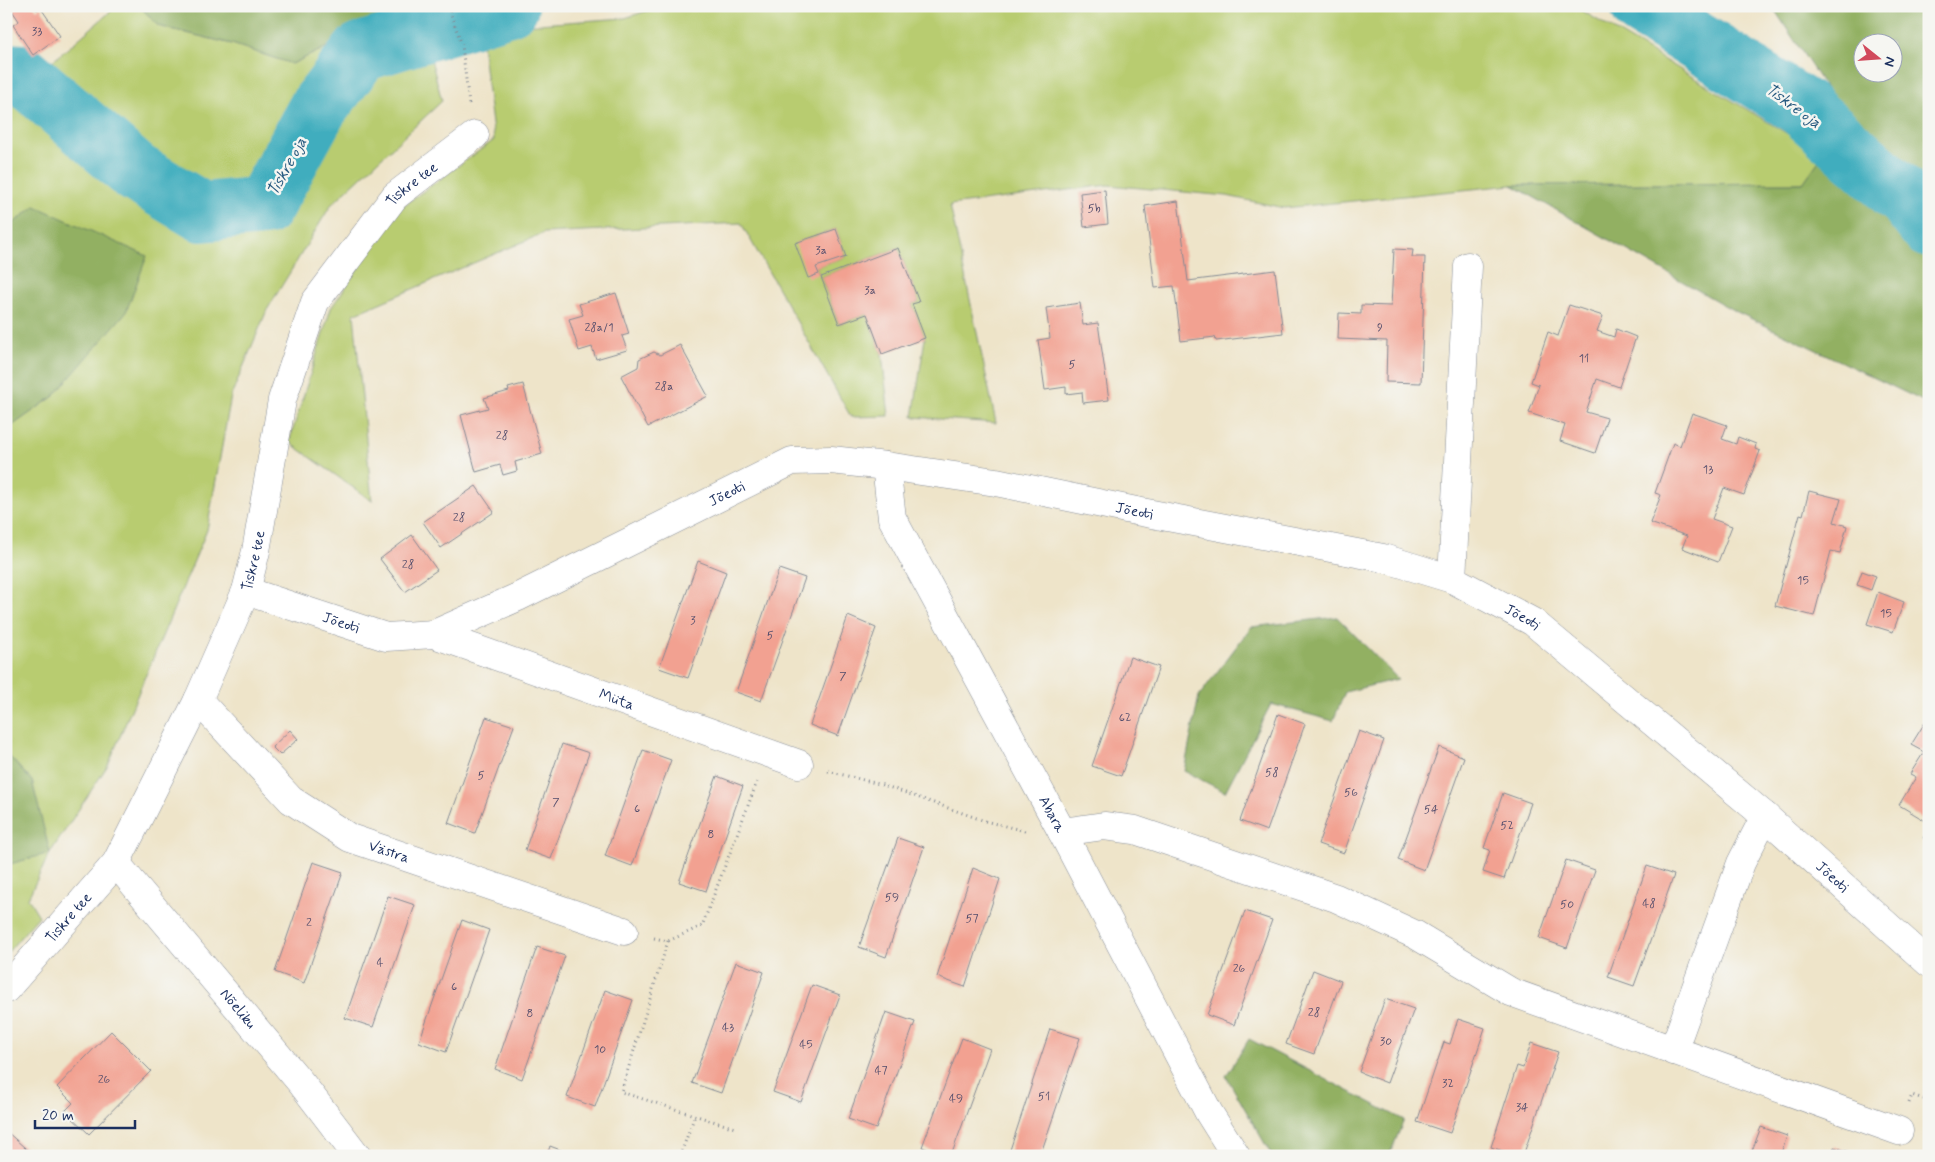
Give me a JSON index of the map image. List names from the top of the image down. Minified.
{"streets":{"street":["Tiskre tee","Jõeoti","Müta","Abara","Västra","Nõeliku"]},"crossings":[["Tiskre tee","Jõeoti"],["Tiskre tee","Västra"],["Tiskre tee","Nõeliku"],["Jõeoti","Müta"],["Jõeoti","Abara"]],"water":["Tiskre oja"],"house_numbers":["33","5b","3a","3a","28a/1","9","11","5","28a","28","13","28","28","15","15","3","5","7","62","58","5","56","7","6","54","52","8","59","48","50","57","2","4","26","6","28","8","43","30","45","10","47","26","32","51","49","34"],"scale_bar":"20 m","north":"right"}
